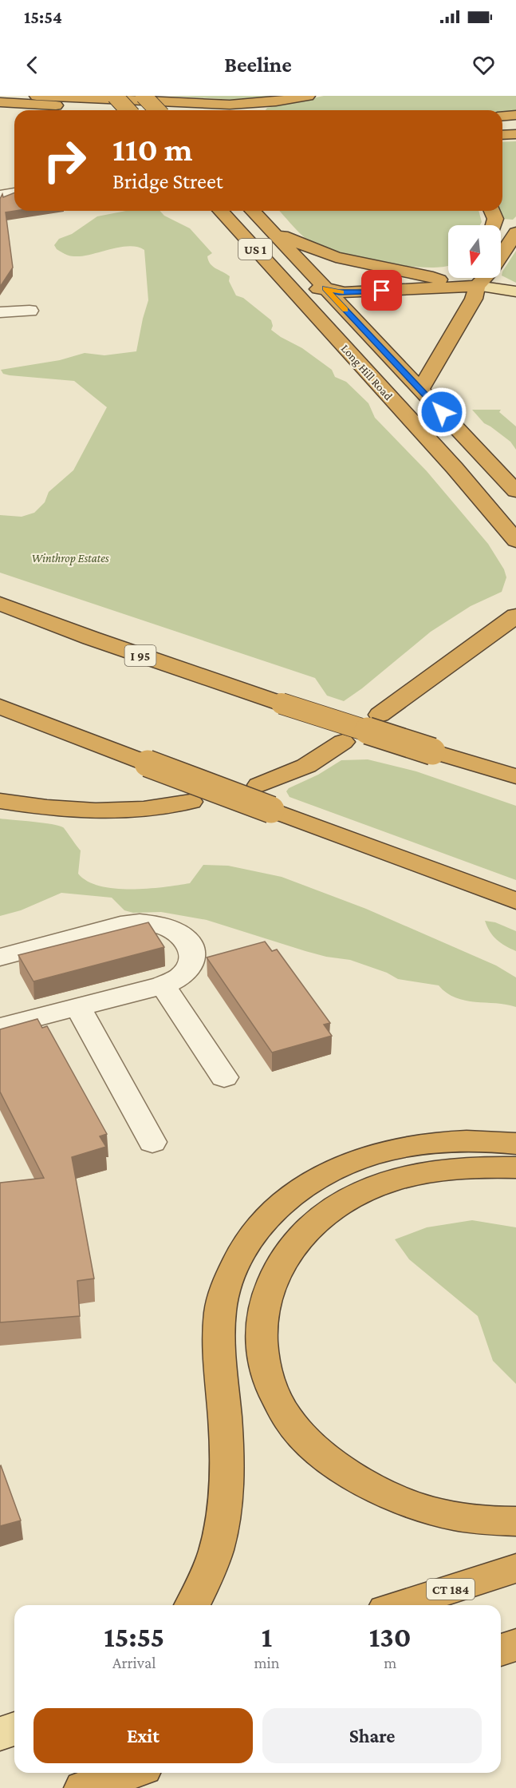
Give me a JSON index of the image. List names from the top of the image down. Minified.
{"streets":{"highway":["US 1","Long Hill Road","I 95","CT 184"]},"parks":["Winthrop Estates"],"north":"bottom","page":{"status":"15:54","header":"Beeline","turn":["110 m","Bridge Street"],"eta":["15:55","Arrival","1","min","130","m"],"buttons":["Exit","Share"]}}
